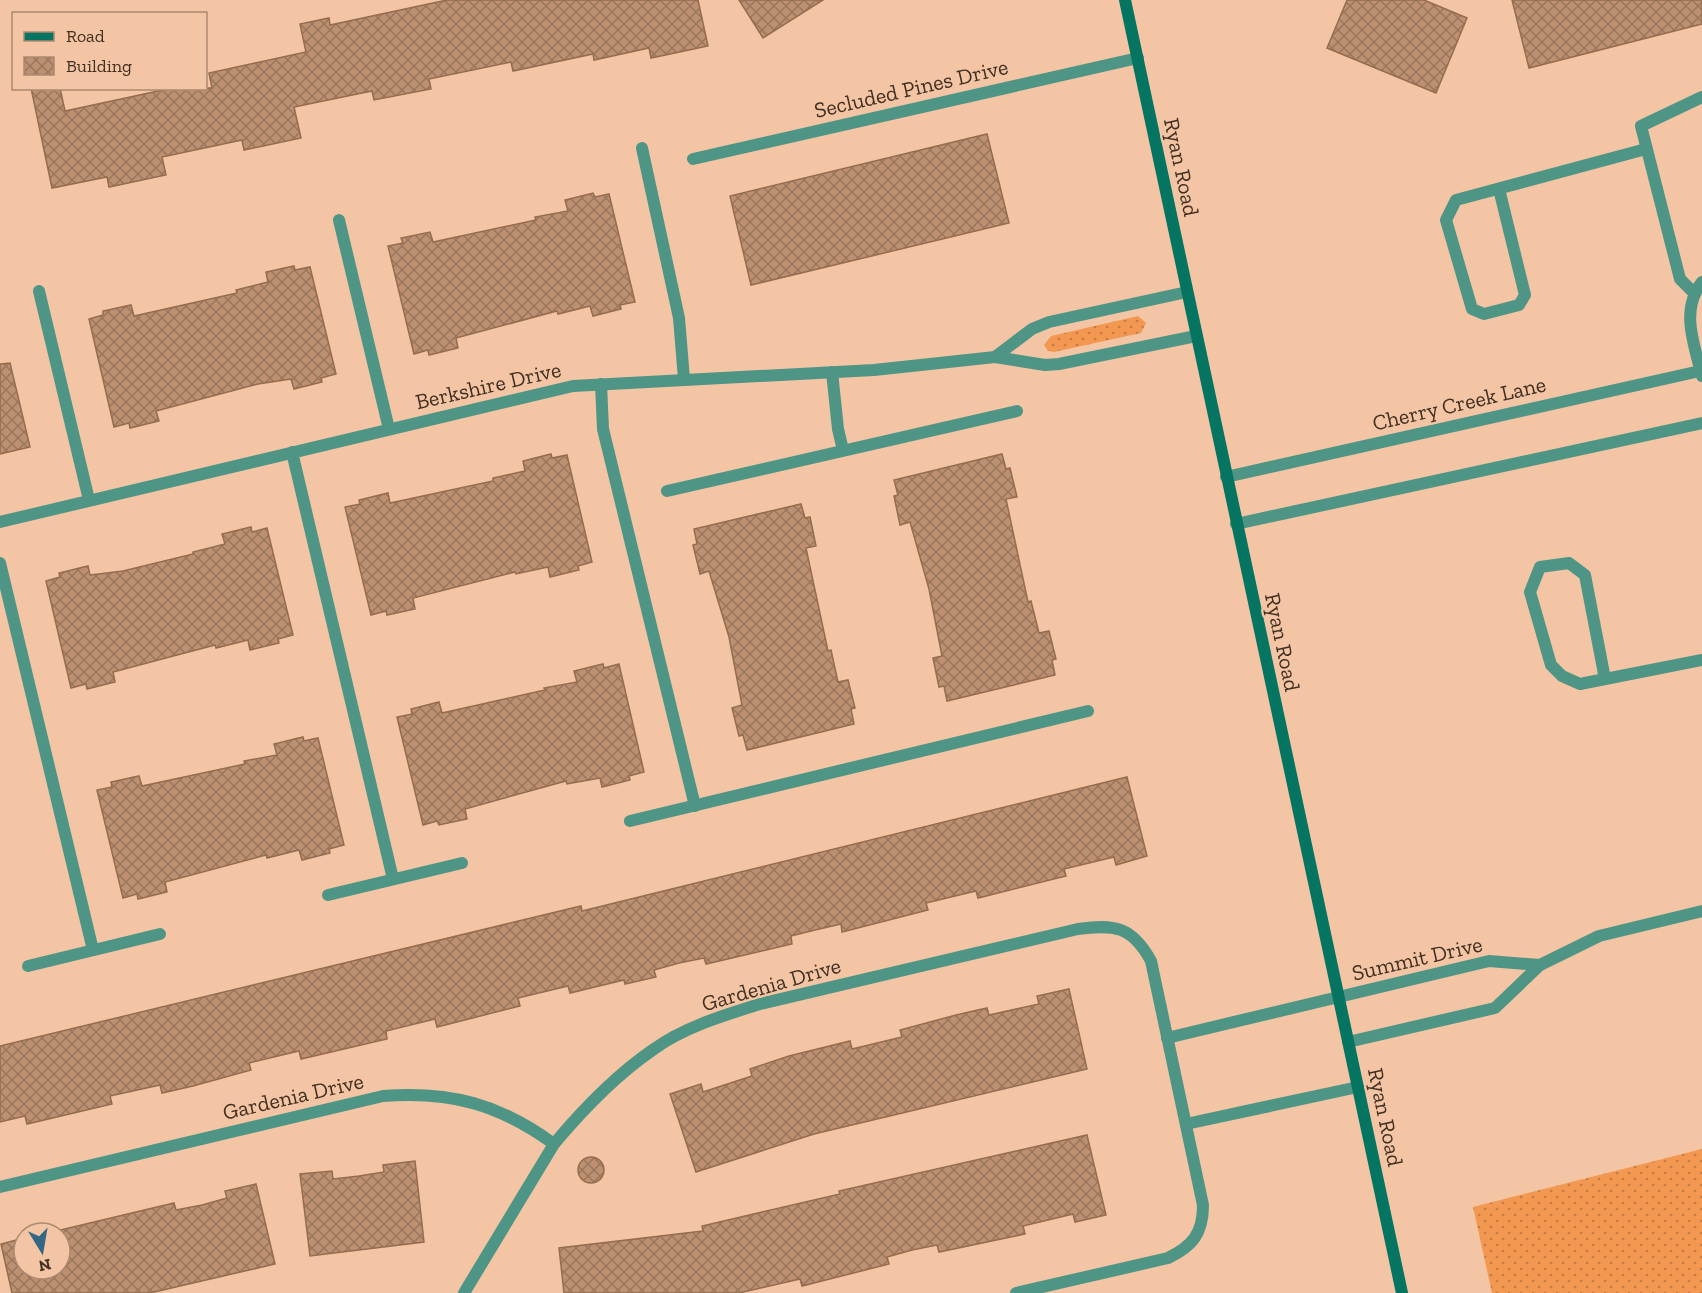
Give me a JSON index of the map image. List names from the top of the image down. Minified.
{"streets":{"main road":["Ryan Road"],"street":["Secluded Pines Drive","Berkshire Drive","Cherry Creek Lane","Summit Drive","Gardenia Drive"]},"crossings":[["Secluded Pines Drive","Ryan Road"],["Ryan Road","Berkshire Drive"],["Ryan Road","Cherry Creek Lane"],["Ryan Road","Summit Drive"],["Summit Drive","Gardenia Drive"]],"legend":["Road","Building"],"north":"bottom"}
